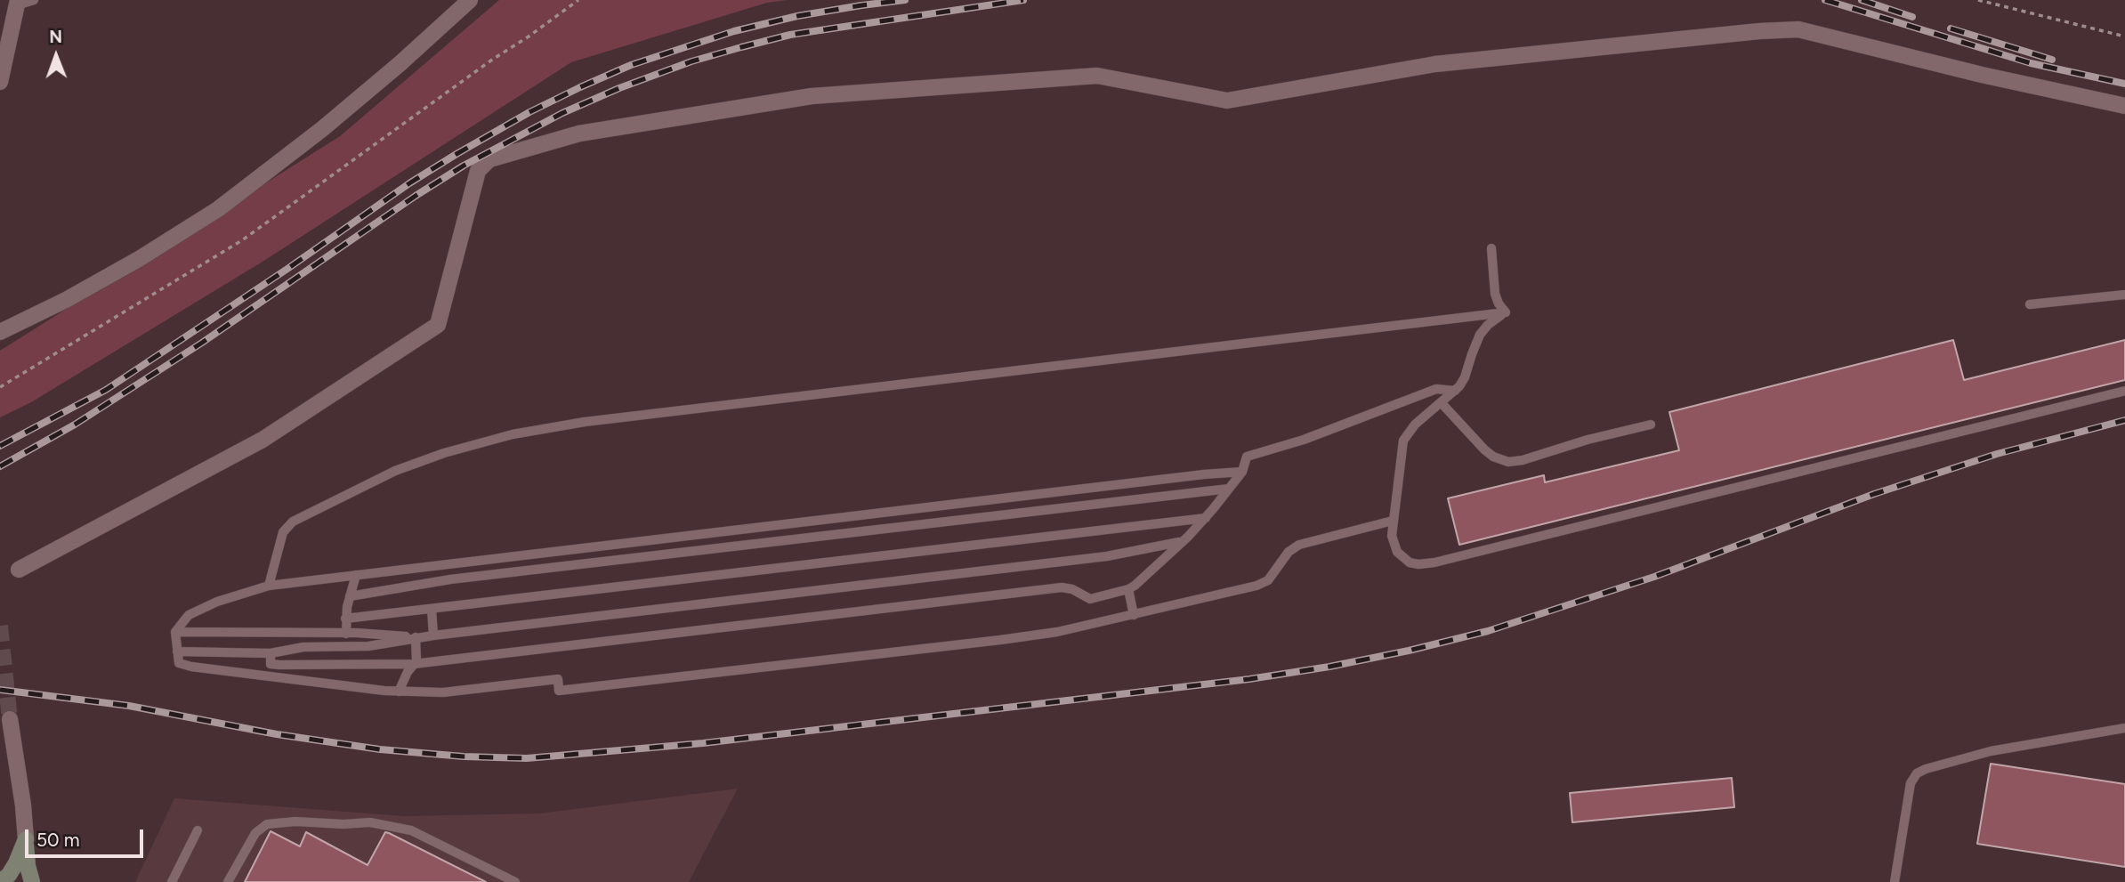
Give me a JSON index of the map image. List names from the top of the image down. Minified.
{"scale_bar":"50 m","north":"top"}
